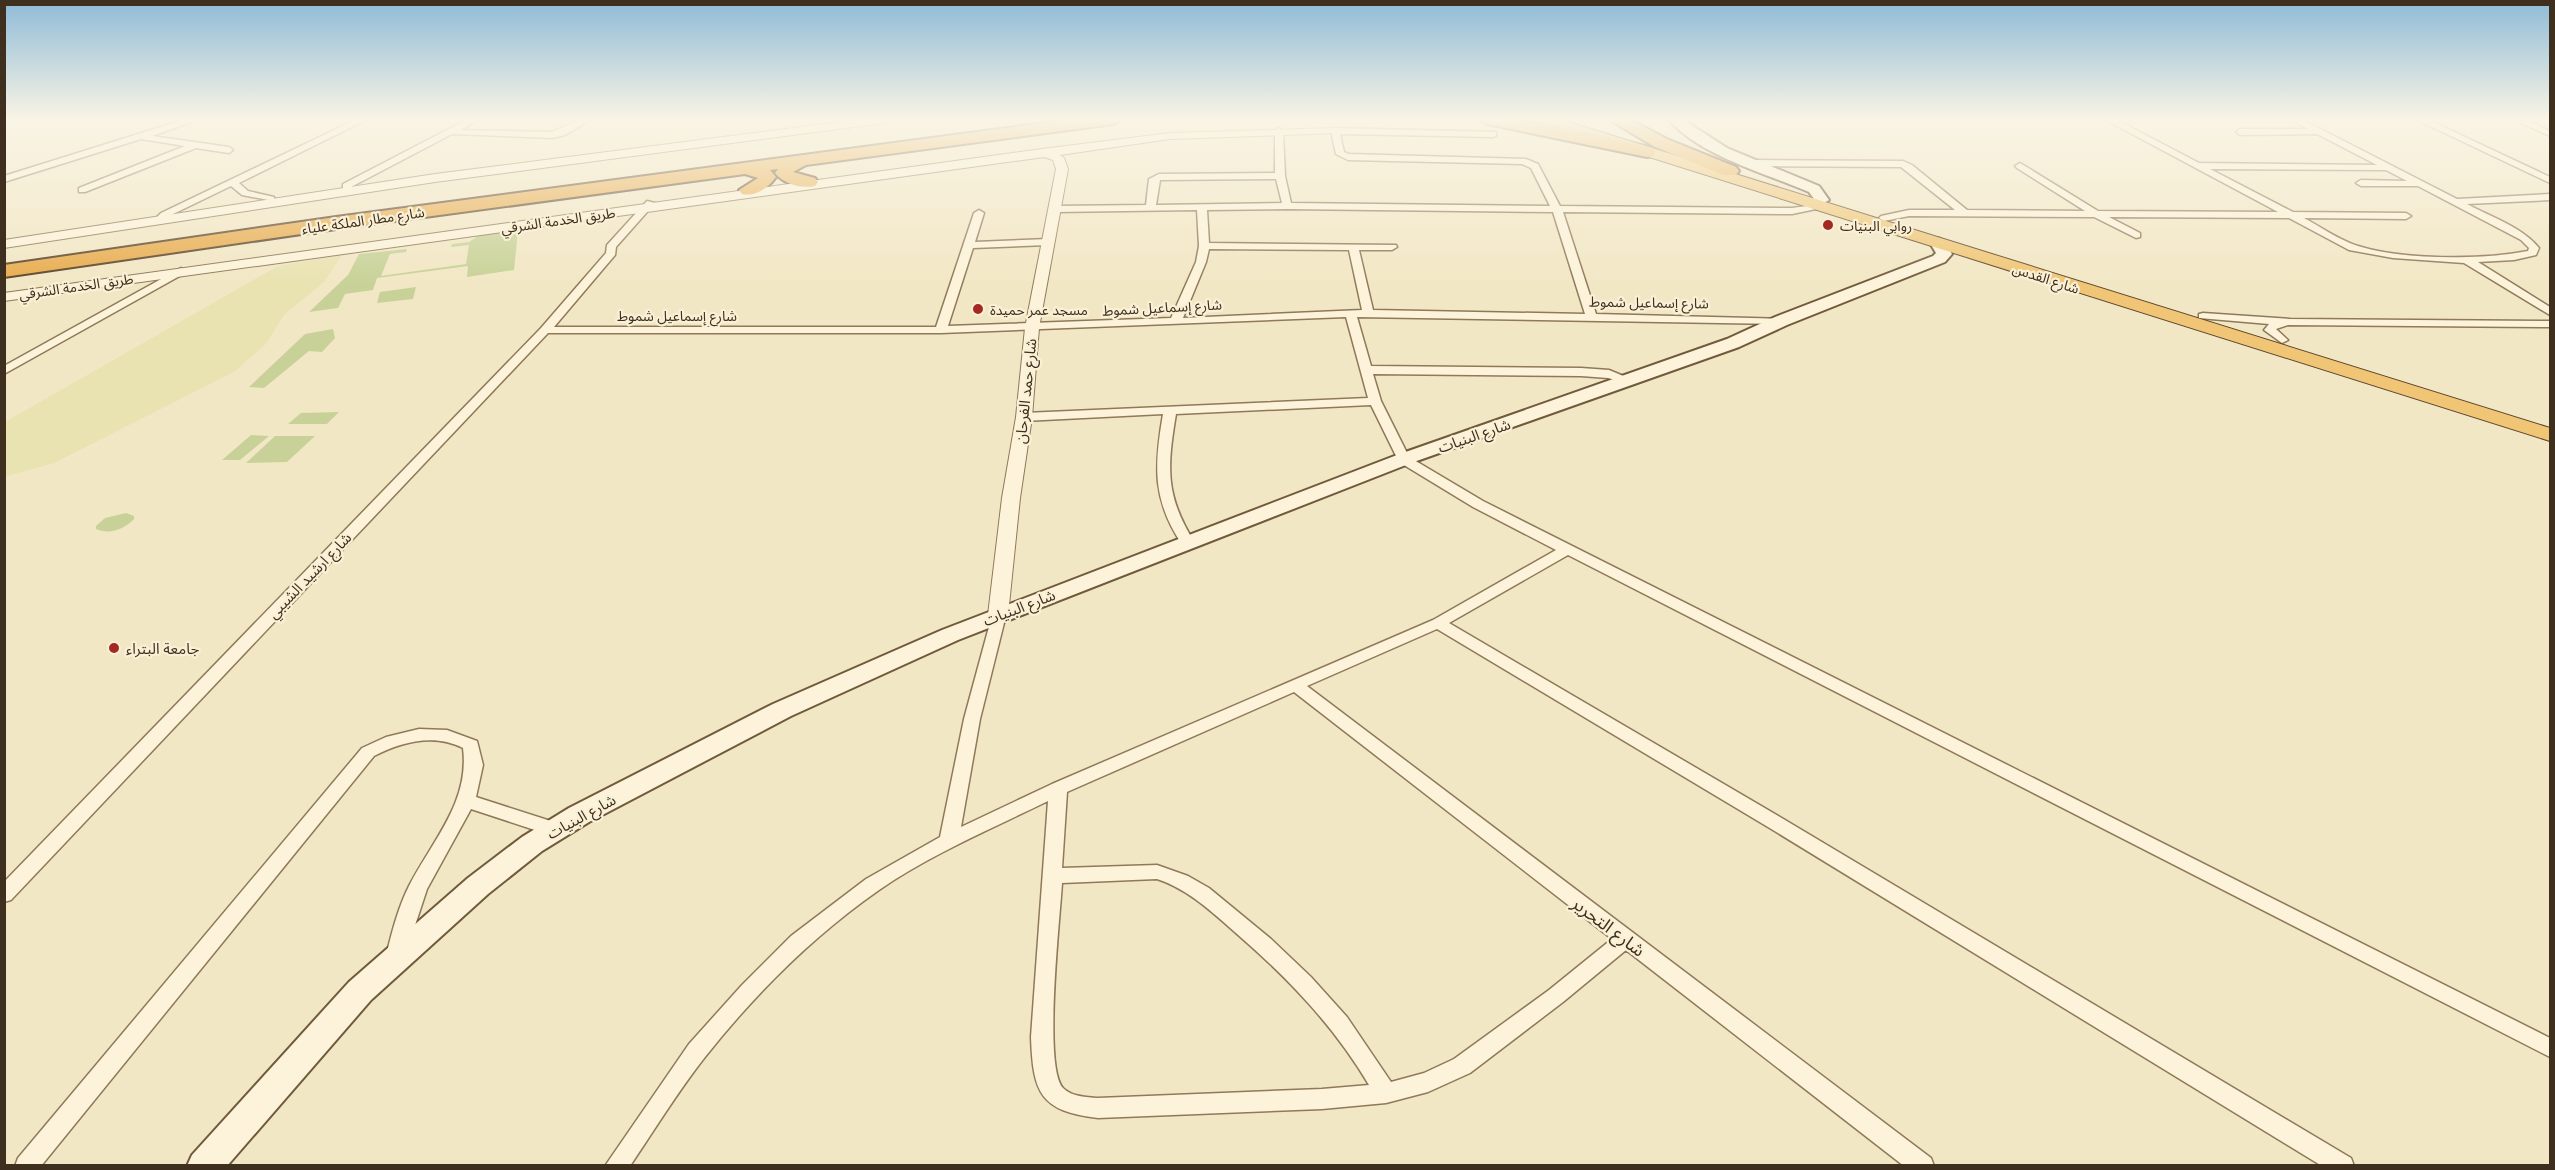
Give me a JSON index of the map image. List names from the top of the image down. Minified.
{"streets":{"highway":["شارع مطار الملكة علياء","شارع القدس"],"main road":["شارع البنيات"],"street":["طريق الخدمة الشرقي","شارع إسماعيل شموط","شارع حمد الفرحان","شارع ارشيد الشيبي","شارع التحرير"]},"crossings":[["طريق الخدمة الشرقي","شارع ارشيد الشيبي"],["شارع القدس","شارع البنيات"],["شارع إسماعيل شموط","شارع حمد الفرحان"],["شارع إسماعيل شموط","شارع البنيات"],["شارع إسماعيل شموط","شارع ارشيد الشيبي"],["شارع حمد الفرحان","شارع البنيات"]],"places":["روابي البنيات","مسجد عمر حميدة","جامعة البتراء"]}
